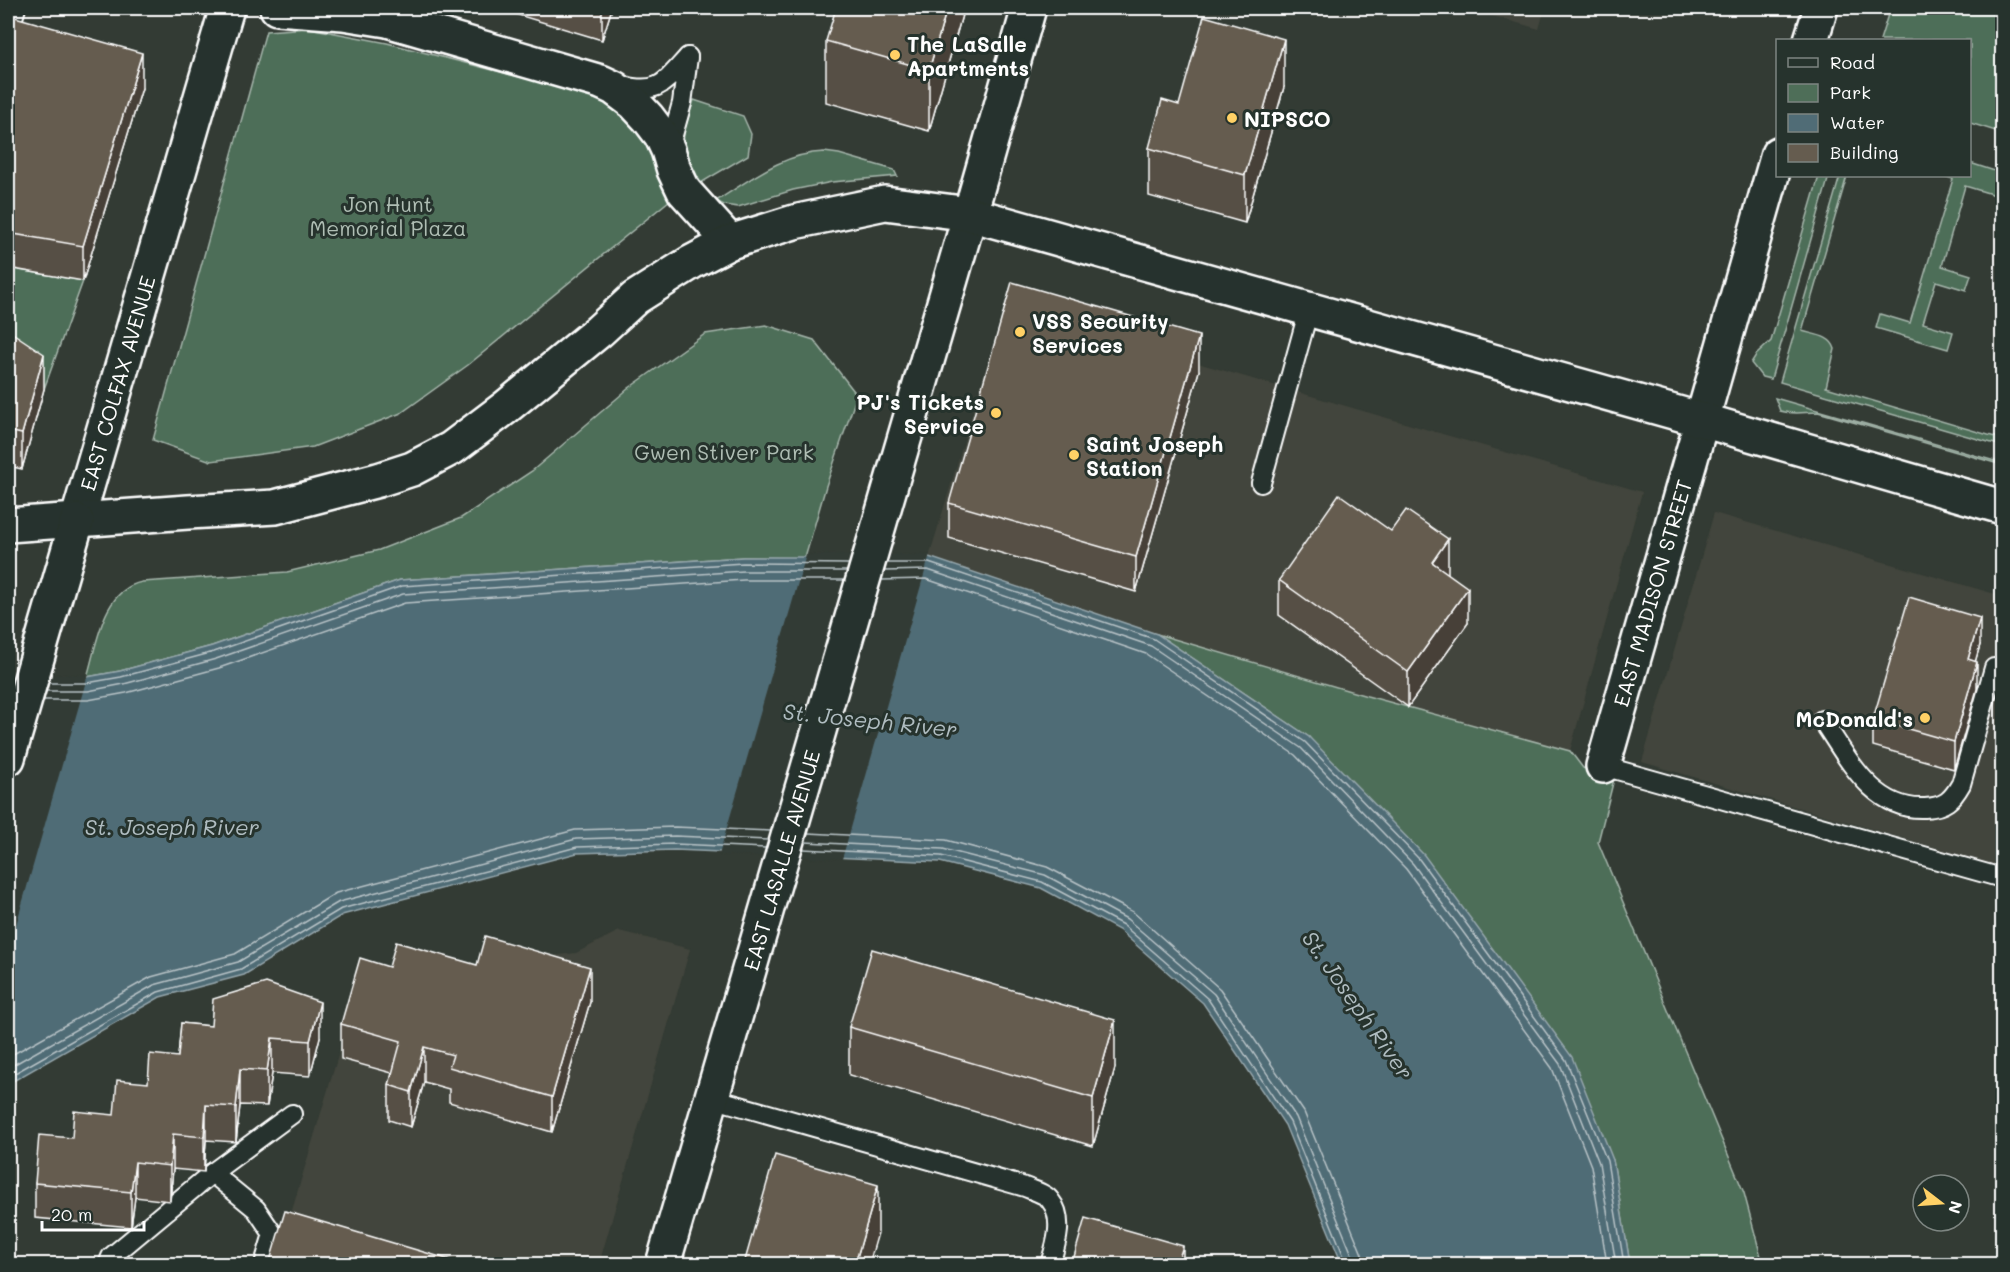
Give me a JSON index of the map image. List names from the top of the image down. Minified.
{"streets":{"street":["EAST COLFAX AVENUE","EAST MADISON STREET","EAST LASALLE AVENUE"]},"water":["St. Joseph River"],"parks":["Jon Hunt Memorial Plaza","Gwen Stiver Park"],"places":["The LaSalle Apartments","NIPSCO","VSS Security Services","PJ's Tickets Service","Saint Joseph Station","McDonald's"],"legend":["Road","Park","Water","Building"],"scale_bar":"20 m","north":"right"}
